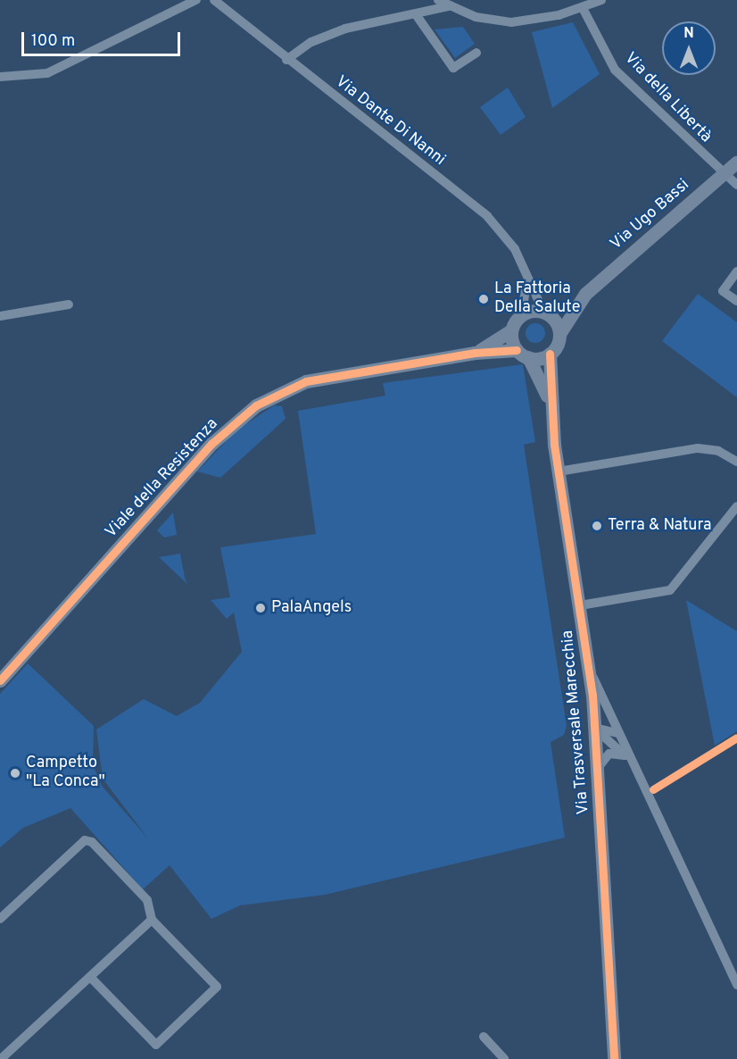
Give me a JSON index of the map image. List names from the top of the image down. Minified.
{"streets":{"street":["Via della Libertà","Via Dante Di Nanni","Via Ugo Bassi","Viale della Resistenza","Via Trasversale Marecchia"]},"crossings":[["Via della Libertà","Via Ugo Bassi"],["Via Dante Di Nanni","Via Ugo Bassi"],["Via Dante Di Nanni","Viale della Resistenza"],["Via Dante Di Nanni","Via Trasversale Marecchia"],["Via Ugo Bassi","Viale della Resistenza"],["Via Ugo Bassi","Via Trasversale Marecchia"],["Viale della Resistenza","Via Trasversale Marecchia"]],"places":["La Fattoria Della Salute","Terra & Natura","PalaAngels","Campetto \"La Conca\""],"scale_bar":"100 m","north":"top"}
